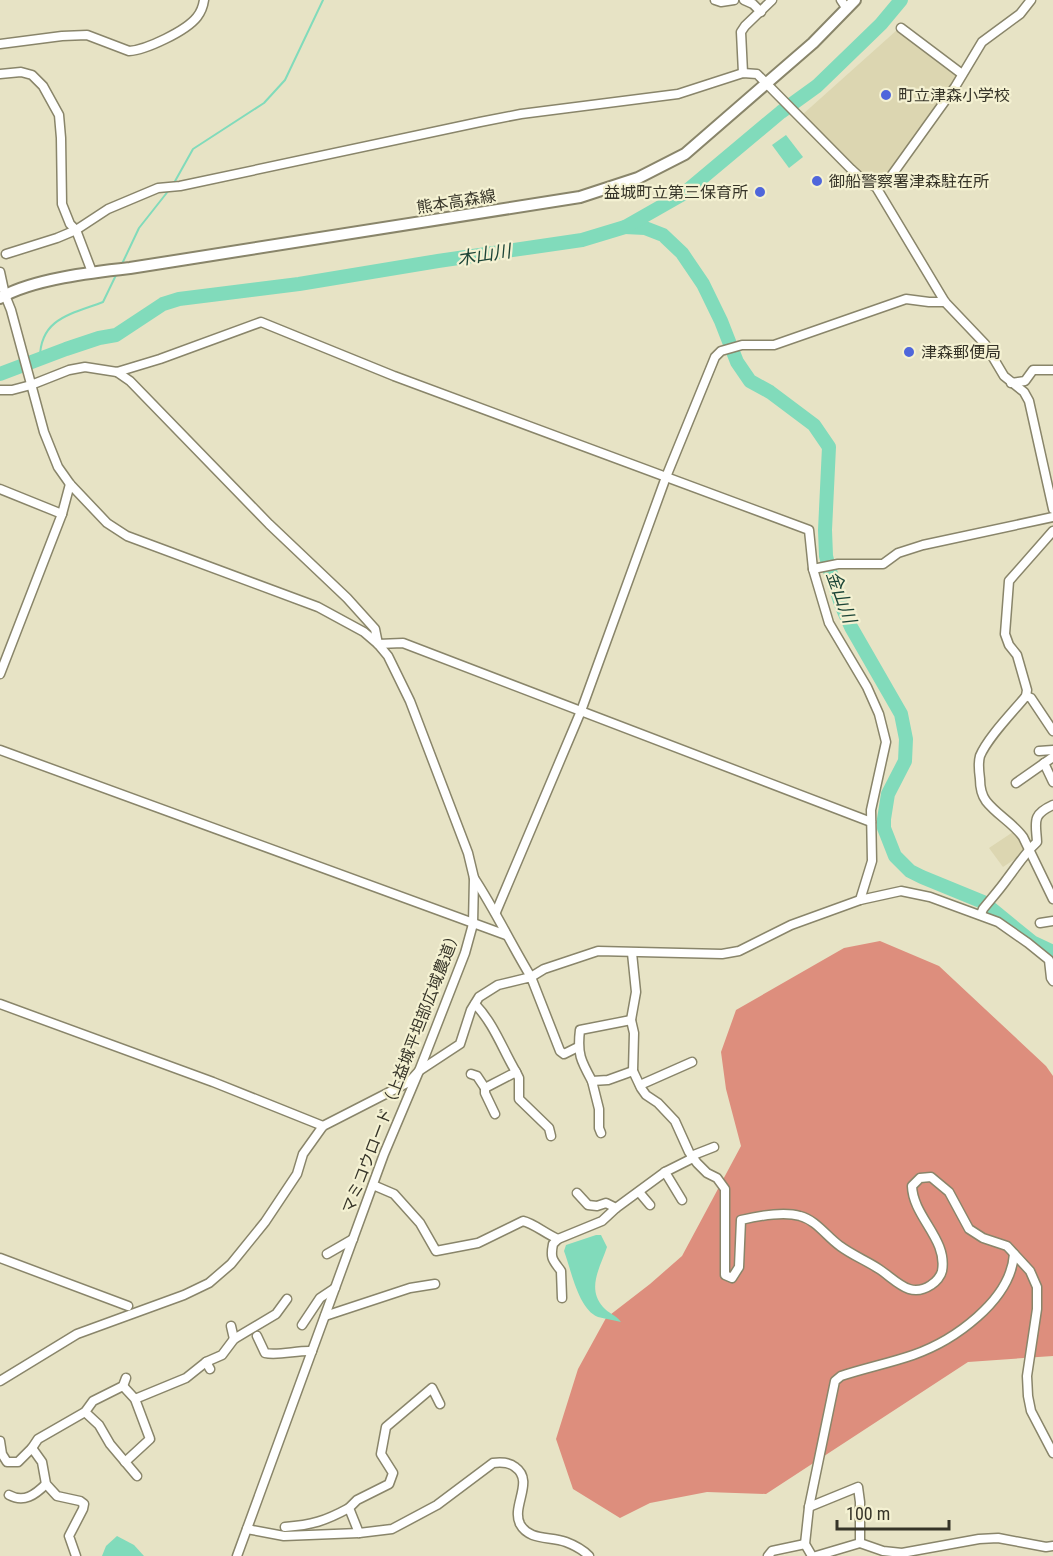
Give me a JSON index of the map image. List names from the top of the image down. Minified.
{"streets":{"main road":["熊本高森線"],"street":["マミコウロード（上益城平坦部広域農道）"]},"crossings":[["熊本高森線","マミコウロード（上益城平坦部広域農道）"]],"water":["木山川","金山川"],"places":["町立津森小学校","御船警察署津森駐在所","益城町立第三保育所","津森郵便局"],"scale_bar":"100 m"}
